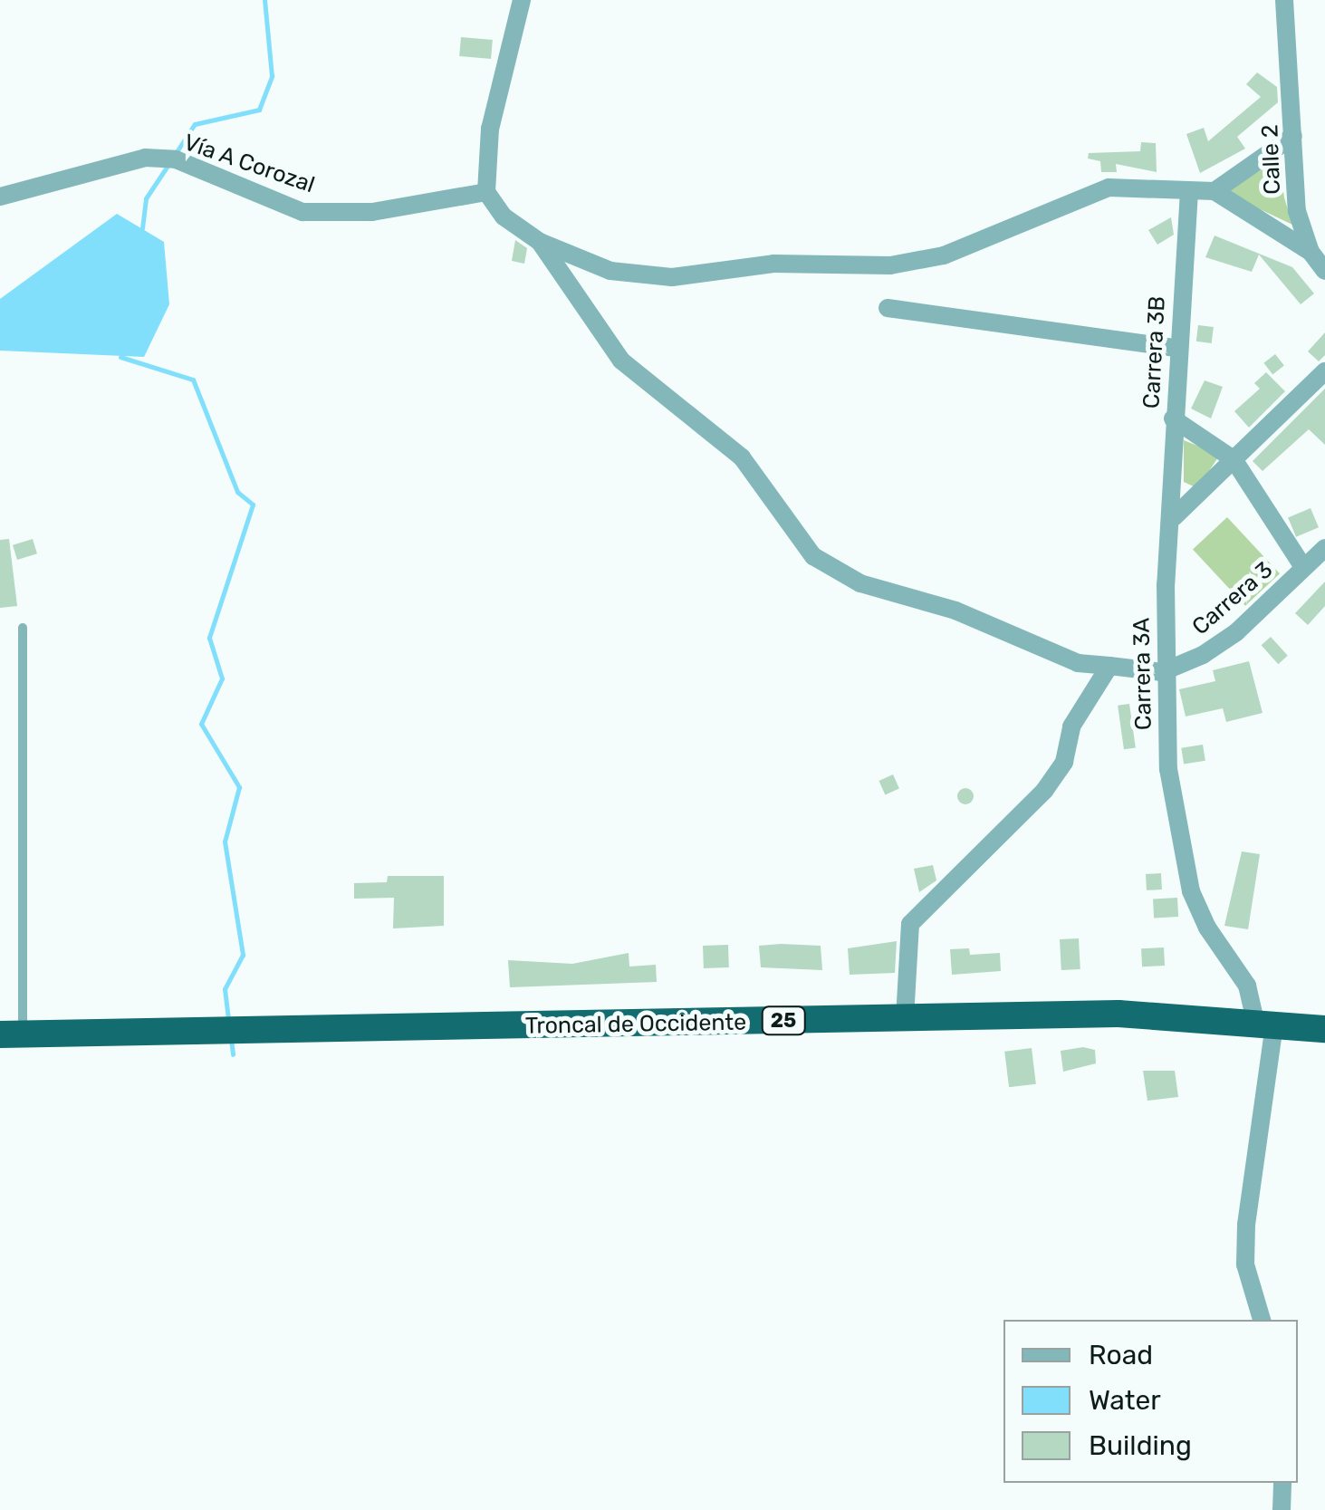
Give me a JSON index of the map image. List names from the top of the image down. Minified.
{"streets":{"highway":["25","Troncal de Occidente"],"street":["Calle 2","Vía A Corozal","Carrera 3B","Carrera 3","Carrera 3A"]},"crossings":[["Carrera 3B","Carrera 3A"],["Carrera 3","Carrera 3A"],["Carrera 3A","Troncal de Occidente"]],"legend":["Road","Water","Building"]}
